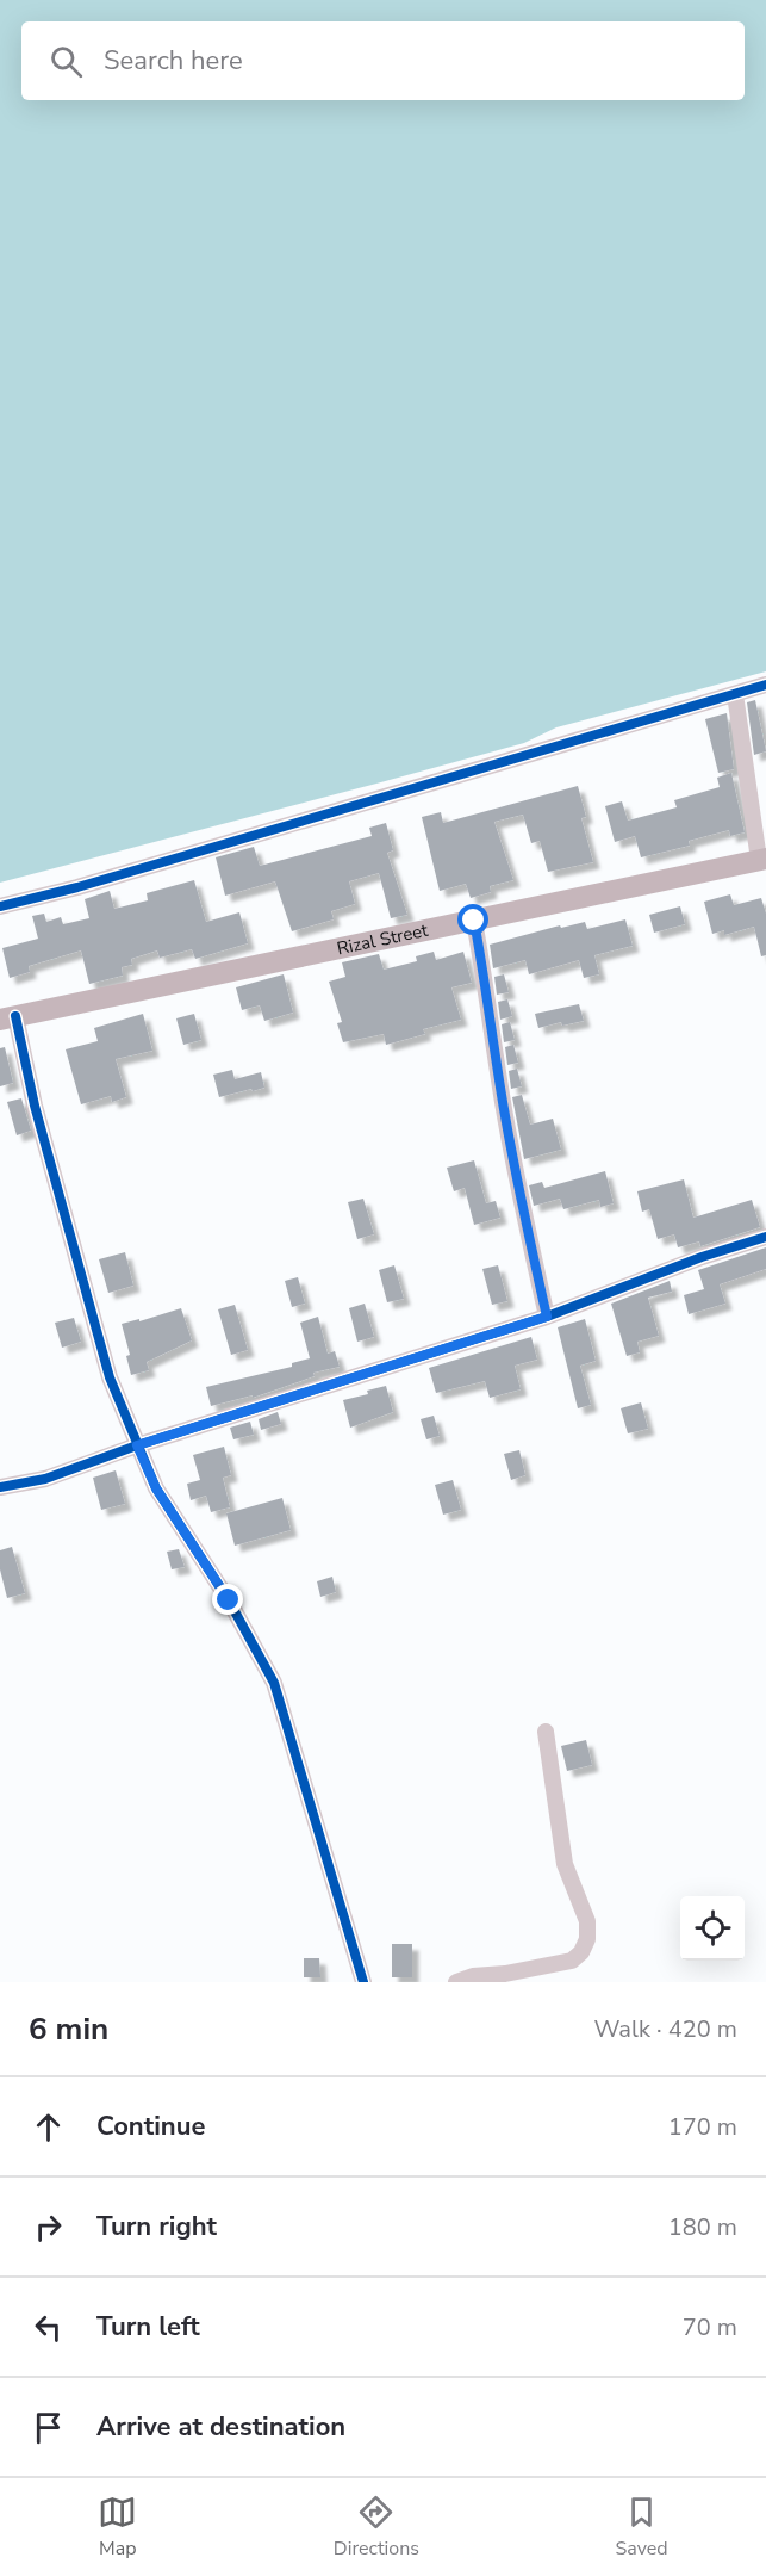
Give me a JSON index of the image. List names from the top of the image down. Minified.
{"streets":{"main road":["Rizal Street"]},"page":{"search":"Search here","heading":["6 min","Walk · 420 m"],"list":[["Continue","170 m"],["Turn right","180 m"],["Turn left","70 m"],"Arrive at destination"],"nav":["Map","Directions","Saved"]}}
